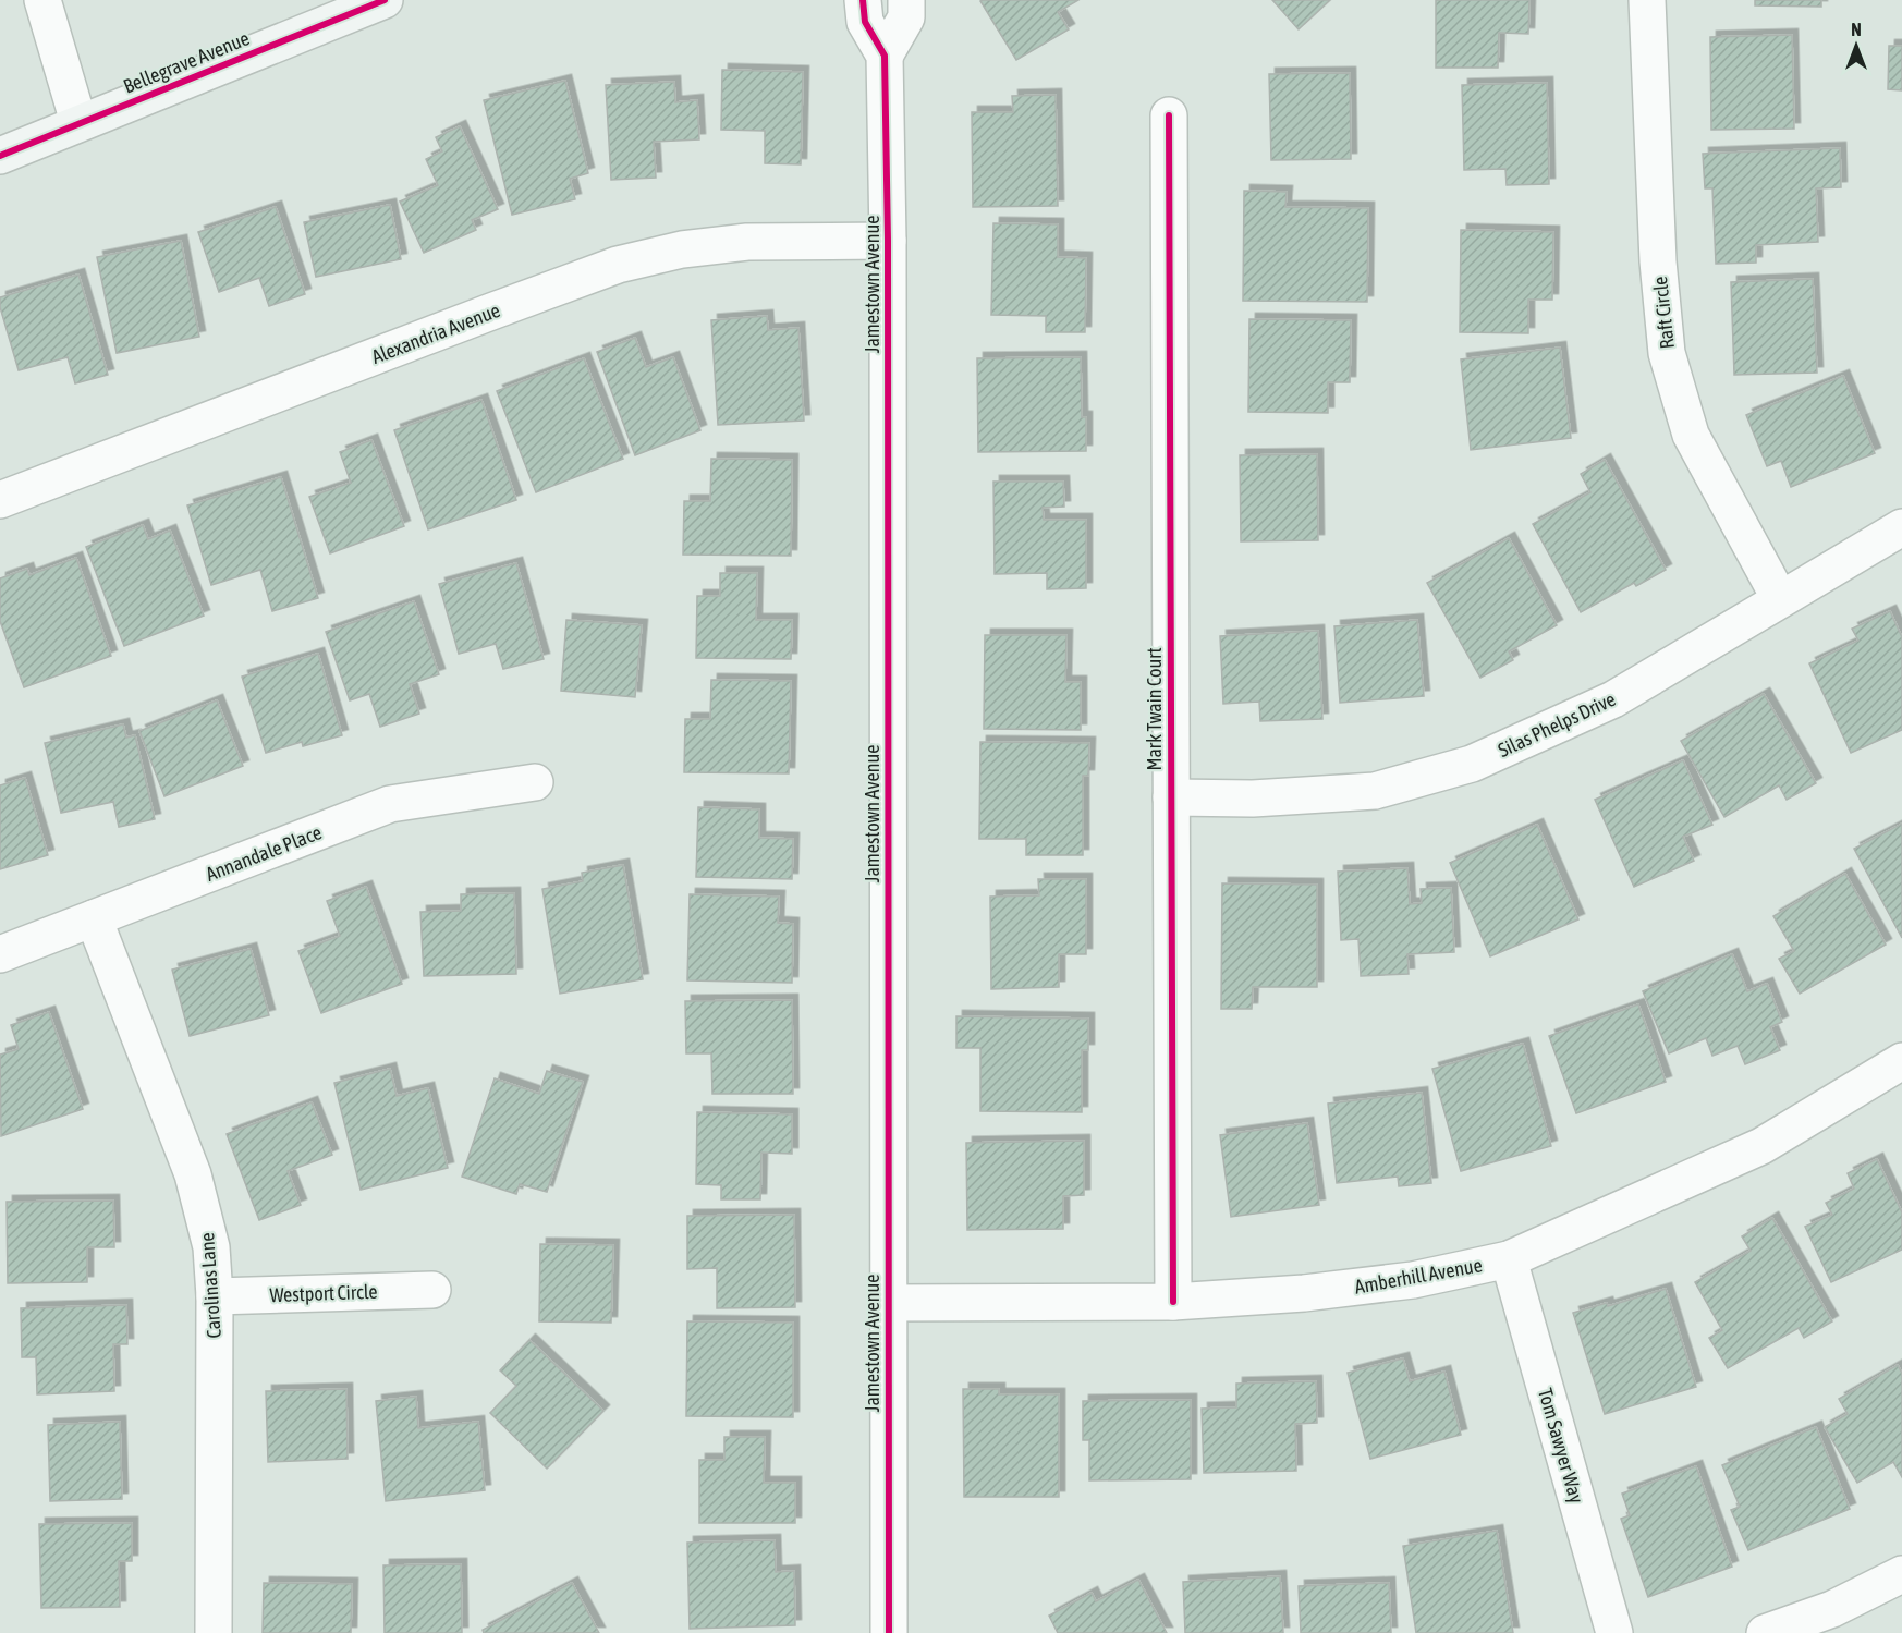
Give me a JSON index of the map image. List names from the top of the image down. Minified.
{"streets":{"main road":["Bellegrave Avenue"],"street":["Jamestown Avenue","Raft Circle","Alexandria Avenue","Mark Twain Court","Silas Phelps Drive","Annandale Place","Amberhill Avenue","Carolinas Lane","Westport Circle","Tom Sawyer Way"]},"crossings":[["Jamestown Avenue","Alexandria Avenue"],["Jamestown Avenue","Amberhill Avenue"],["Raft Circle","Silas Phelps Drive"],["Mark Twain Court","Silas Phelps Drive"],["Mark Twain Court","Amberhill Avenue"],["Annandale Place","Carolinas Lane"],["Amberhill Avenue","Tom Sawyer Way"],["Carolinas Lane","Westport Circle"]],"north":"top"}
